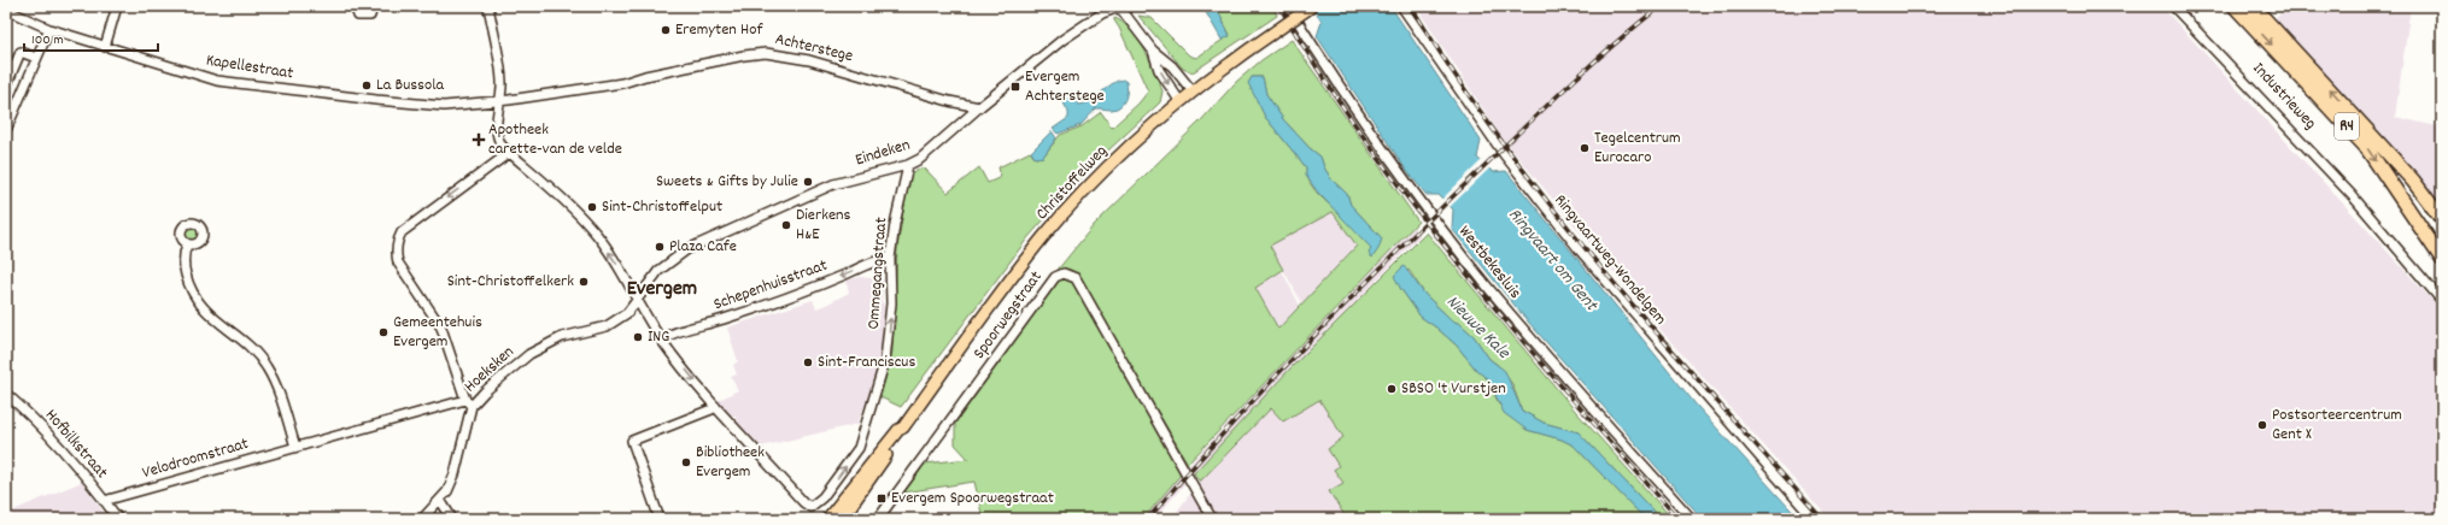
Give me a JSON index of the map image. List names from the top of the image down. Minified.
{"streets":{"highway":["Industrieweg","R4"],"main road":["Christoffelweg"],"street":["Achterstege","Kapellestraat","Eindeken","Ringvaartweg-Wondelgem","Westbekesluis","Ommegangstraat","Schepenhuisstraat","Spoorwegstraat","Hoeksken","Hofbilkstraat","Velodroomstraat"]},"crossings":[["Achterstege","Kapellestraat"],["Achterstege","Eindeken"],["Eindeken","Ommegangstraat"],["Eindeken","Hoeksken"],["Ommegangstraat","Schepenhuisstraat"],["Hoeksken","Velodroomstraat"],["Hofbilkstraat","Velodroomstraat"]],"one_way":["Schepenhuisstraat"],"districts":["Evergem"],"water":["Ringvaart om Gent","Nieuwe Kale"],"places":{"other":["Eremyten Hof","La Bussola","Tegelcentrum Eurocaro","Sweets & Gifts by Julie","Sint-Christoffelput","Dierkens H&E","Plaza Cafe","Sint-Christoffelkerk","Gemeentehuis Evergem","ING","Sint-Franciscus","SBSO 't Vurstjen","Postsorteercentrum Gent X","Bibliotheek Evergem"],"transit":["Evergem Achterstege","Evergem Spoorwegstraat"],"health":["Apotheek carette-van de velde"]},"scale_bar":"100 m"}
